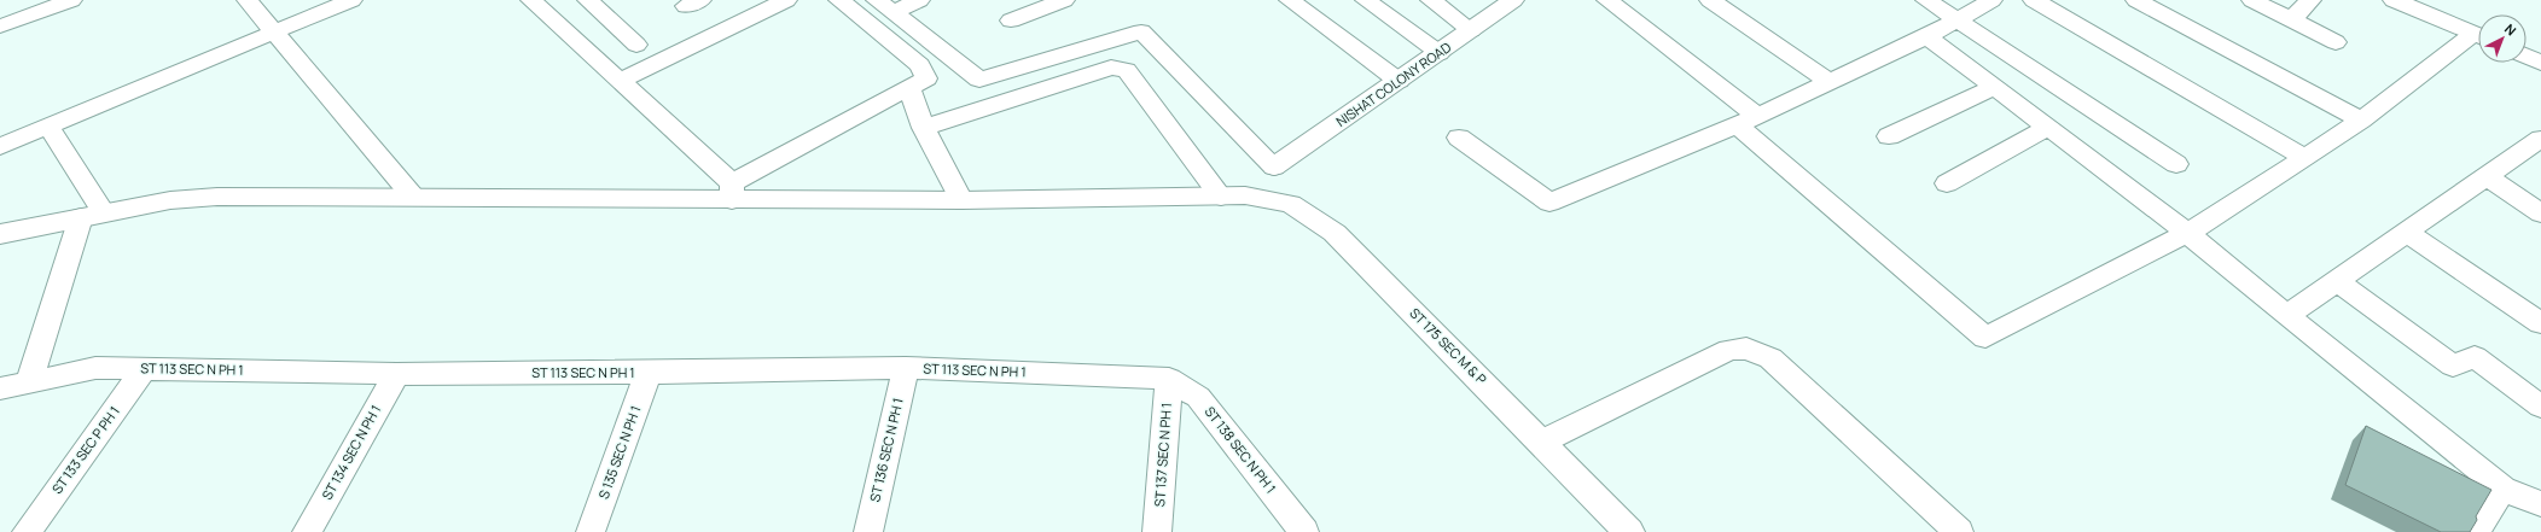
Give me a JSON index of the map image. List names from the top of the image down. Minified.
{"streets":{"street":["NISHAT COLONY ROAD","ST 175 SEC M & P","ST 113 SEC N PH 1","ST 133 SEC P PH 1","ST 136 SEC N PH 1","ST 138 SEC N PH 1","ST 134 SEC N PH 1","S 135 SEC N PH 1","ST 137 SEC N PH 1"]},"crossings":[["ST 113 SEC N PH 1","ST 133 SEC P PH 1"],["ST 113 SEC N PH 1","ST 136 SEC N PH 1"],["ST 113 SEC N PH 1","ST 138 SEC N PH 1"],["ST 113 SEC N PH 1","ST 134 SEC N PH 1"],["ST 113 SEC N PH 1","S 135 SEC N PH 1"],["ST 113 SEC N PH 1","ST 137 SEC N PH 1"],["ST 138 SEC N PH 1","ST 137 SEC N PH 1"]],"north":"top right"}
